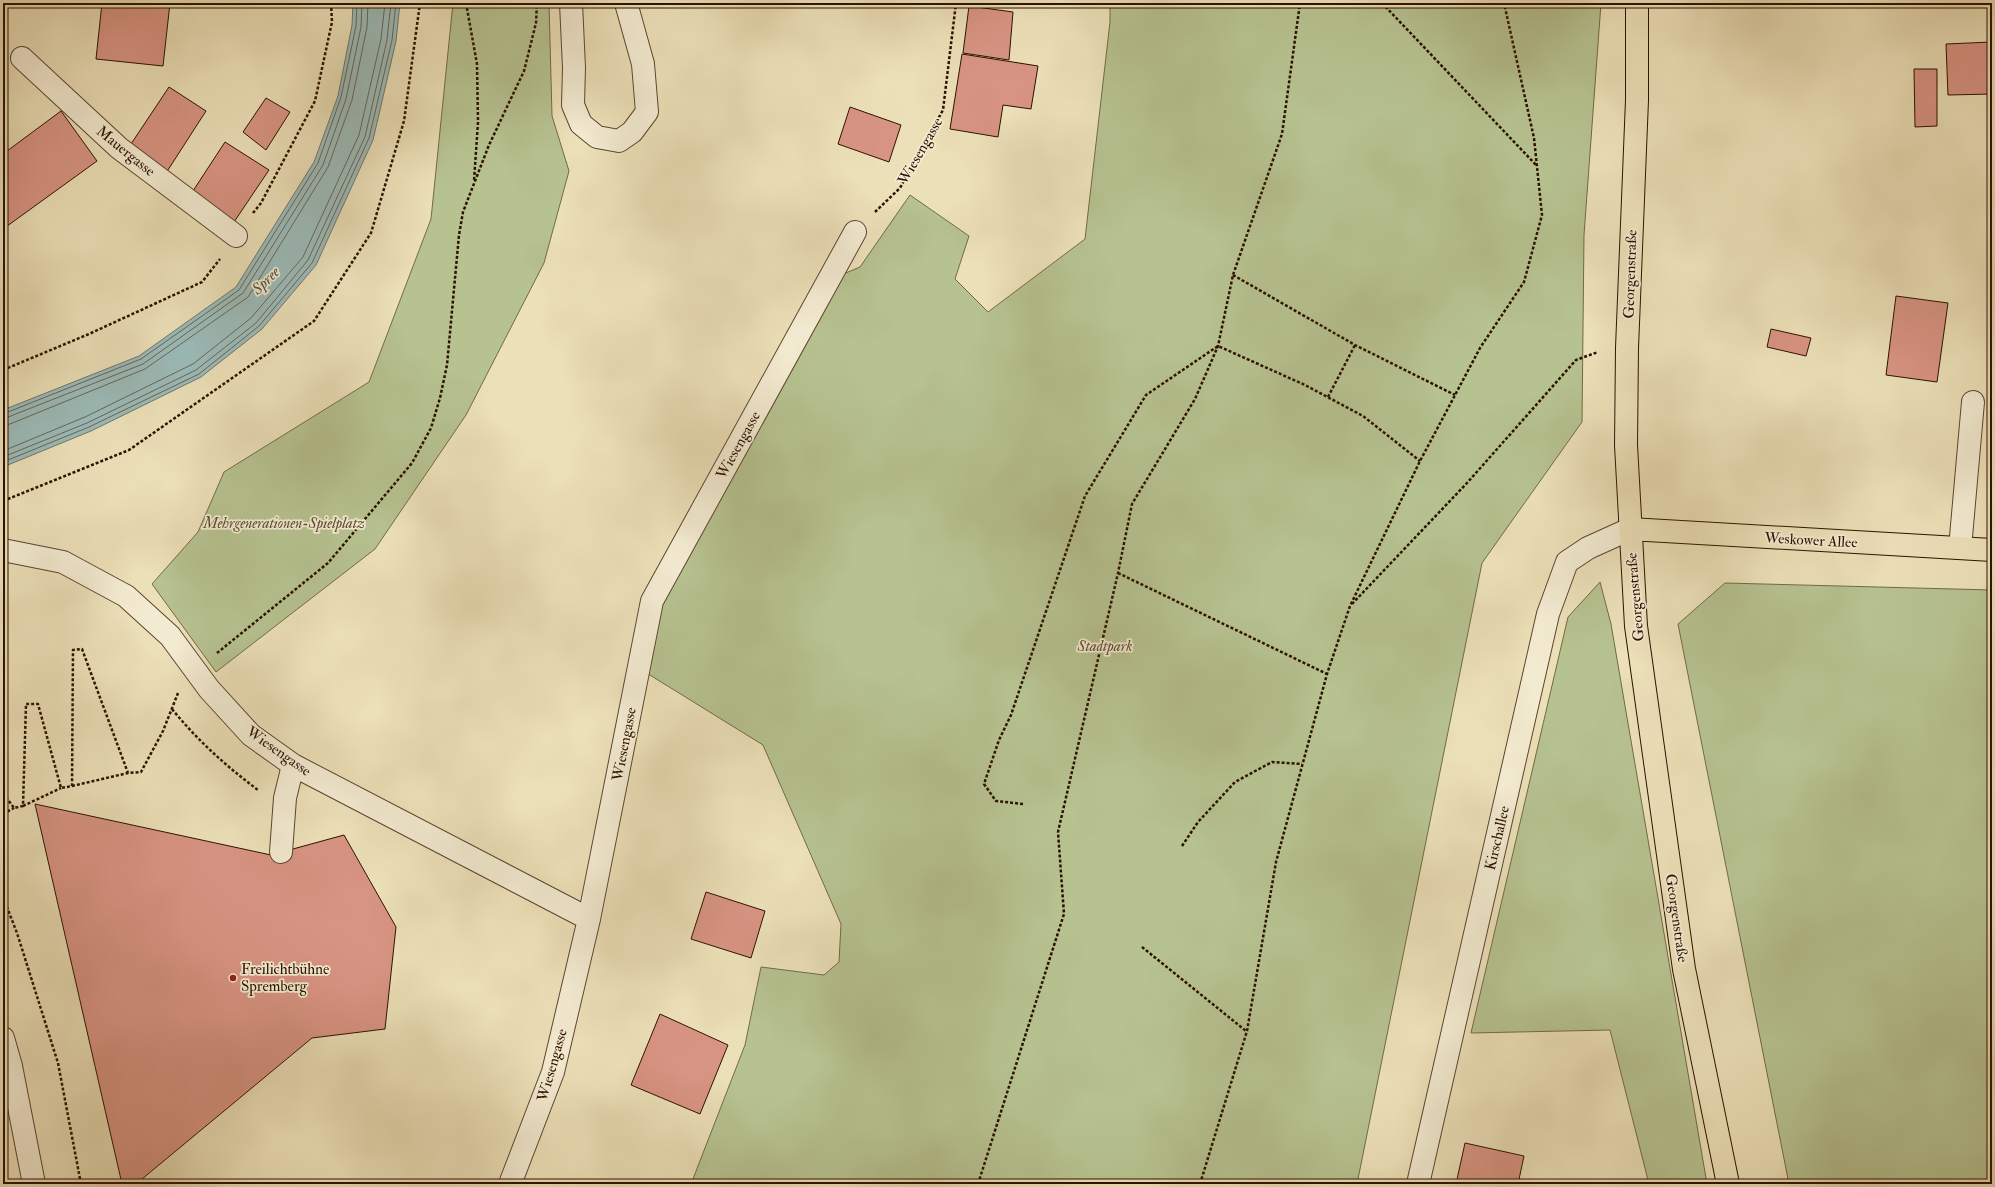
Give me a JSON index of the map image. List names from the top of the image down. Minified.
{"streets":{"main road":["Georgenstraße","Weskower Allee"],"street":["Mauergasse","Wiesengasse","Kirschallee"]},"crossings":[["Georgenstraße","Weskower Allee"],["Georgenstraße","Kirschallee"],["Weskower Allee","Kirschallee"]],"water":["Spree"],"parks":["Mehrgenerationen-Spielplatz","Stadtpark"],"places":["Freilichtbühne Spremberg"]}
